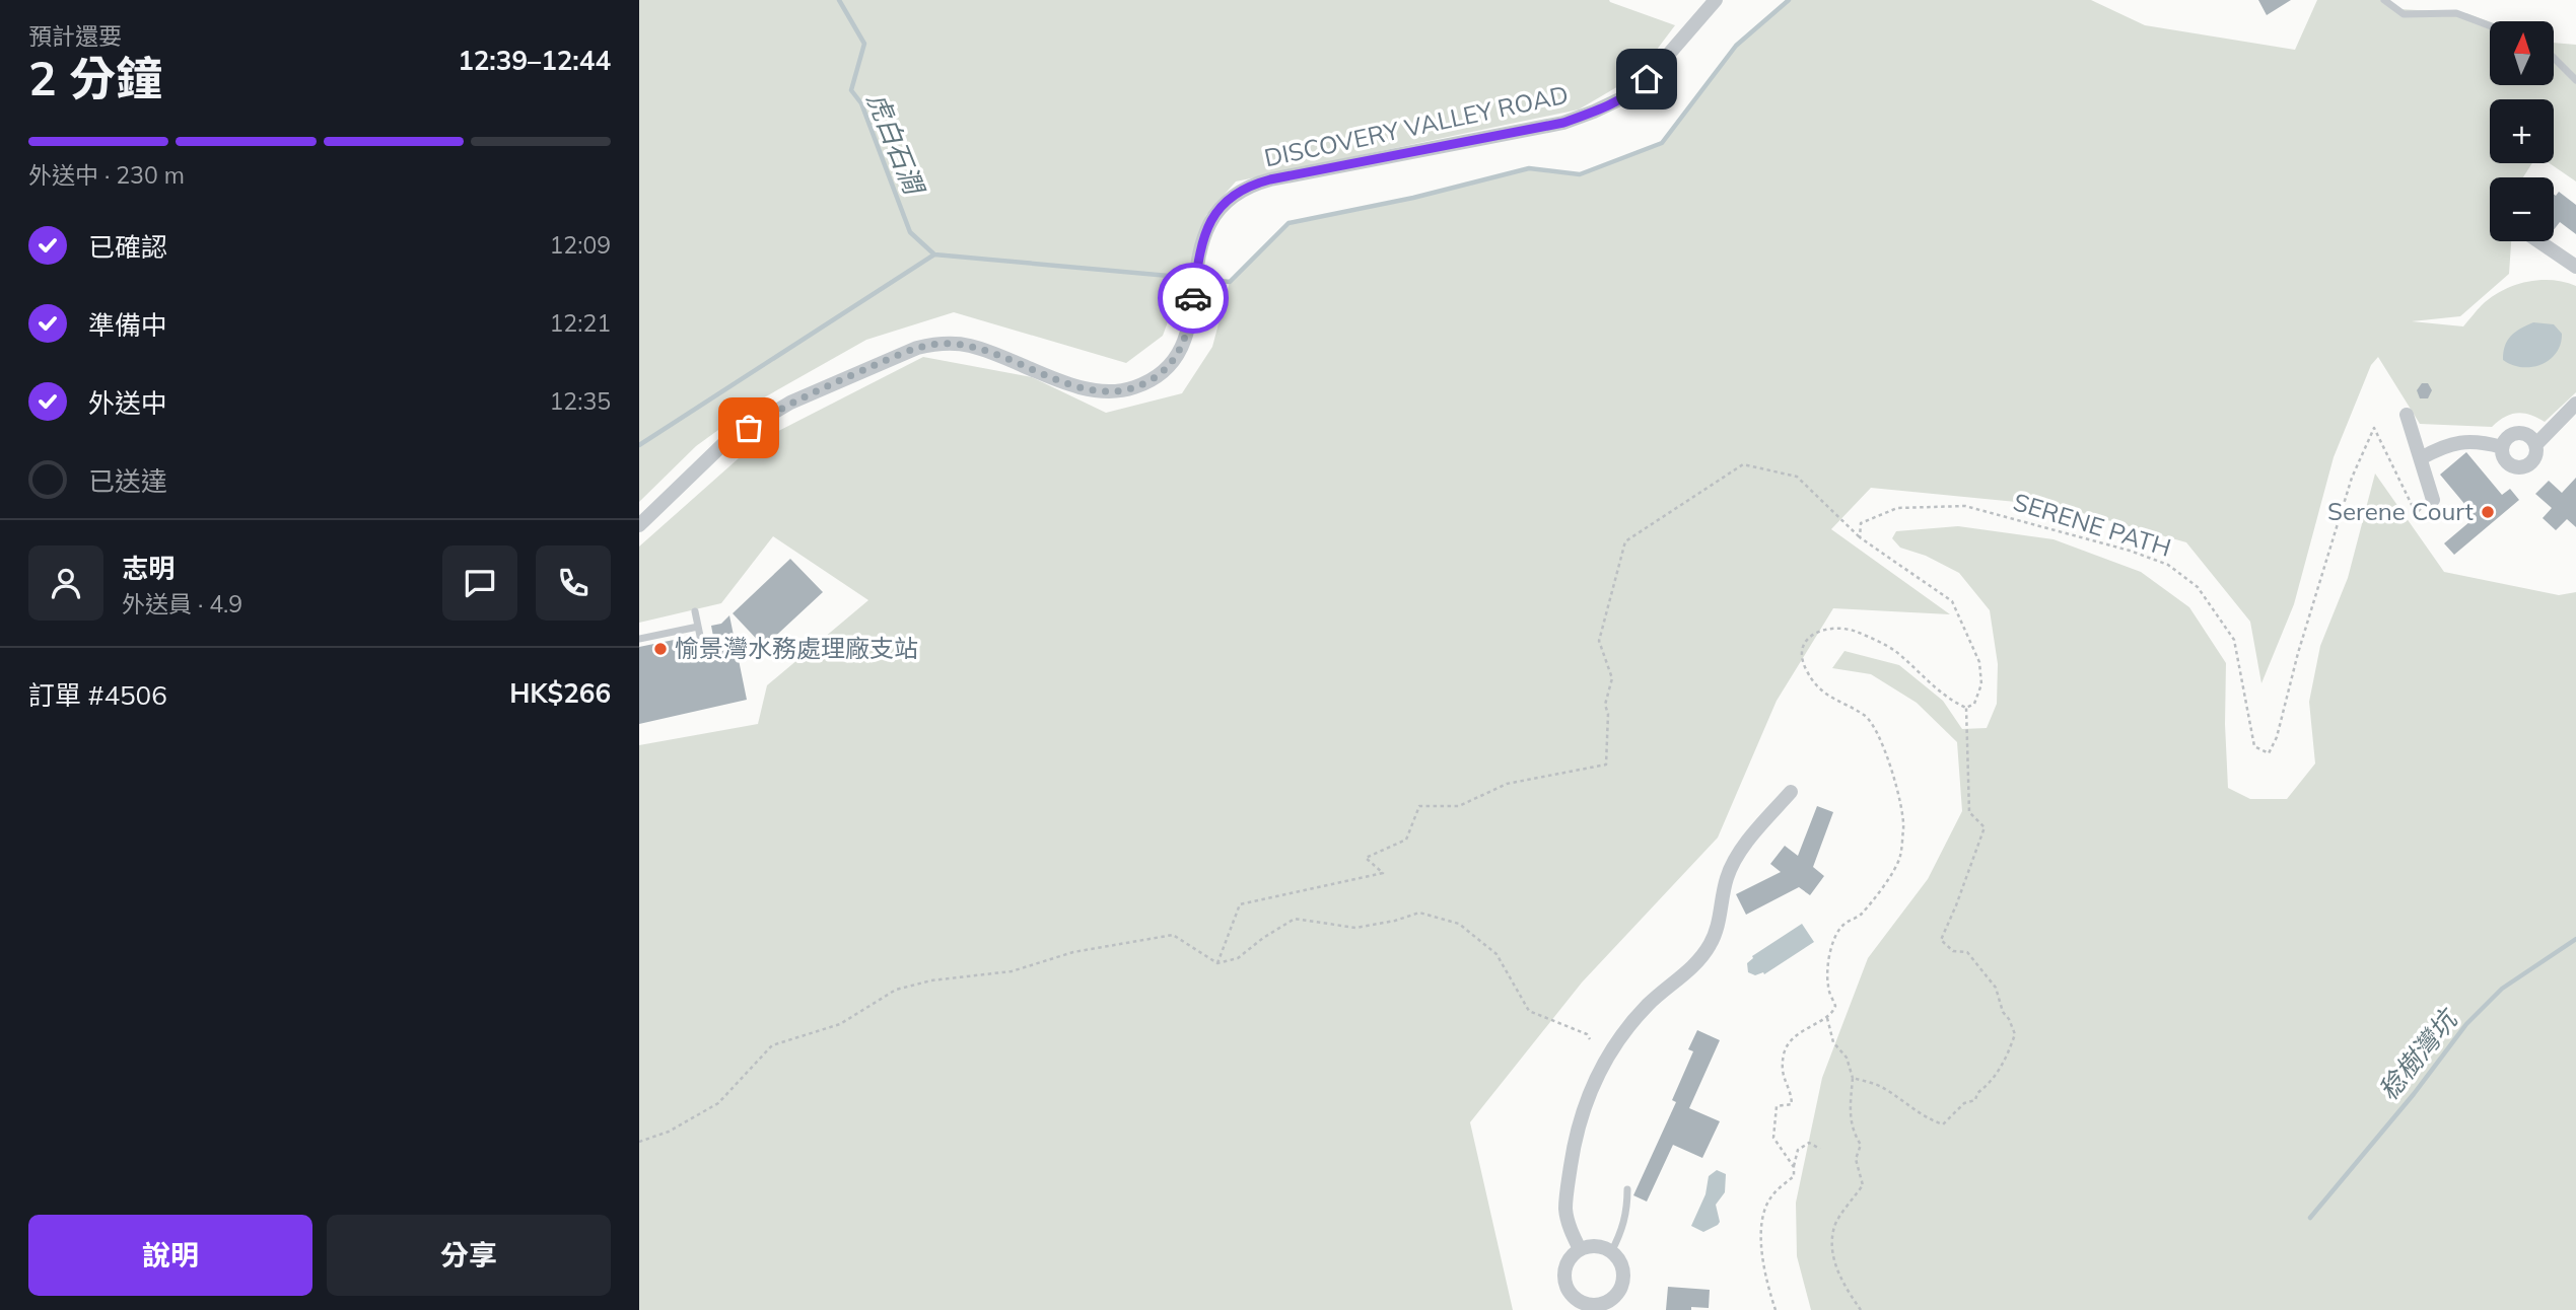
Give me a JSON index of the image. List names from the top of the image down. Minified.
{"streets":{"street":["DISCOVERY VALLEY ROAD"],"path":["SERENE PATH"]},"water":["虎白石澗","稔樹灣坑"],"places":["Serene Court","愉景灣水務處理廠支站"],"north":"top","page":{"heading":["2 分鐘","預計還要","12:39–12:44"],"panel":["志明","外送員 · 4.9","訂單 #4506","HK$266"],"map_buttons":["+","−"],"bar":"外送中 · 230 m","list":[["已確認","12:09"],["準備中","12:21"],["外送中","12:35"],"已送達"],"buttons":["說明","分享"]}}
